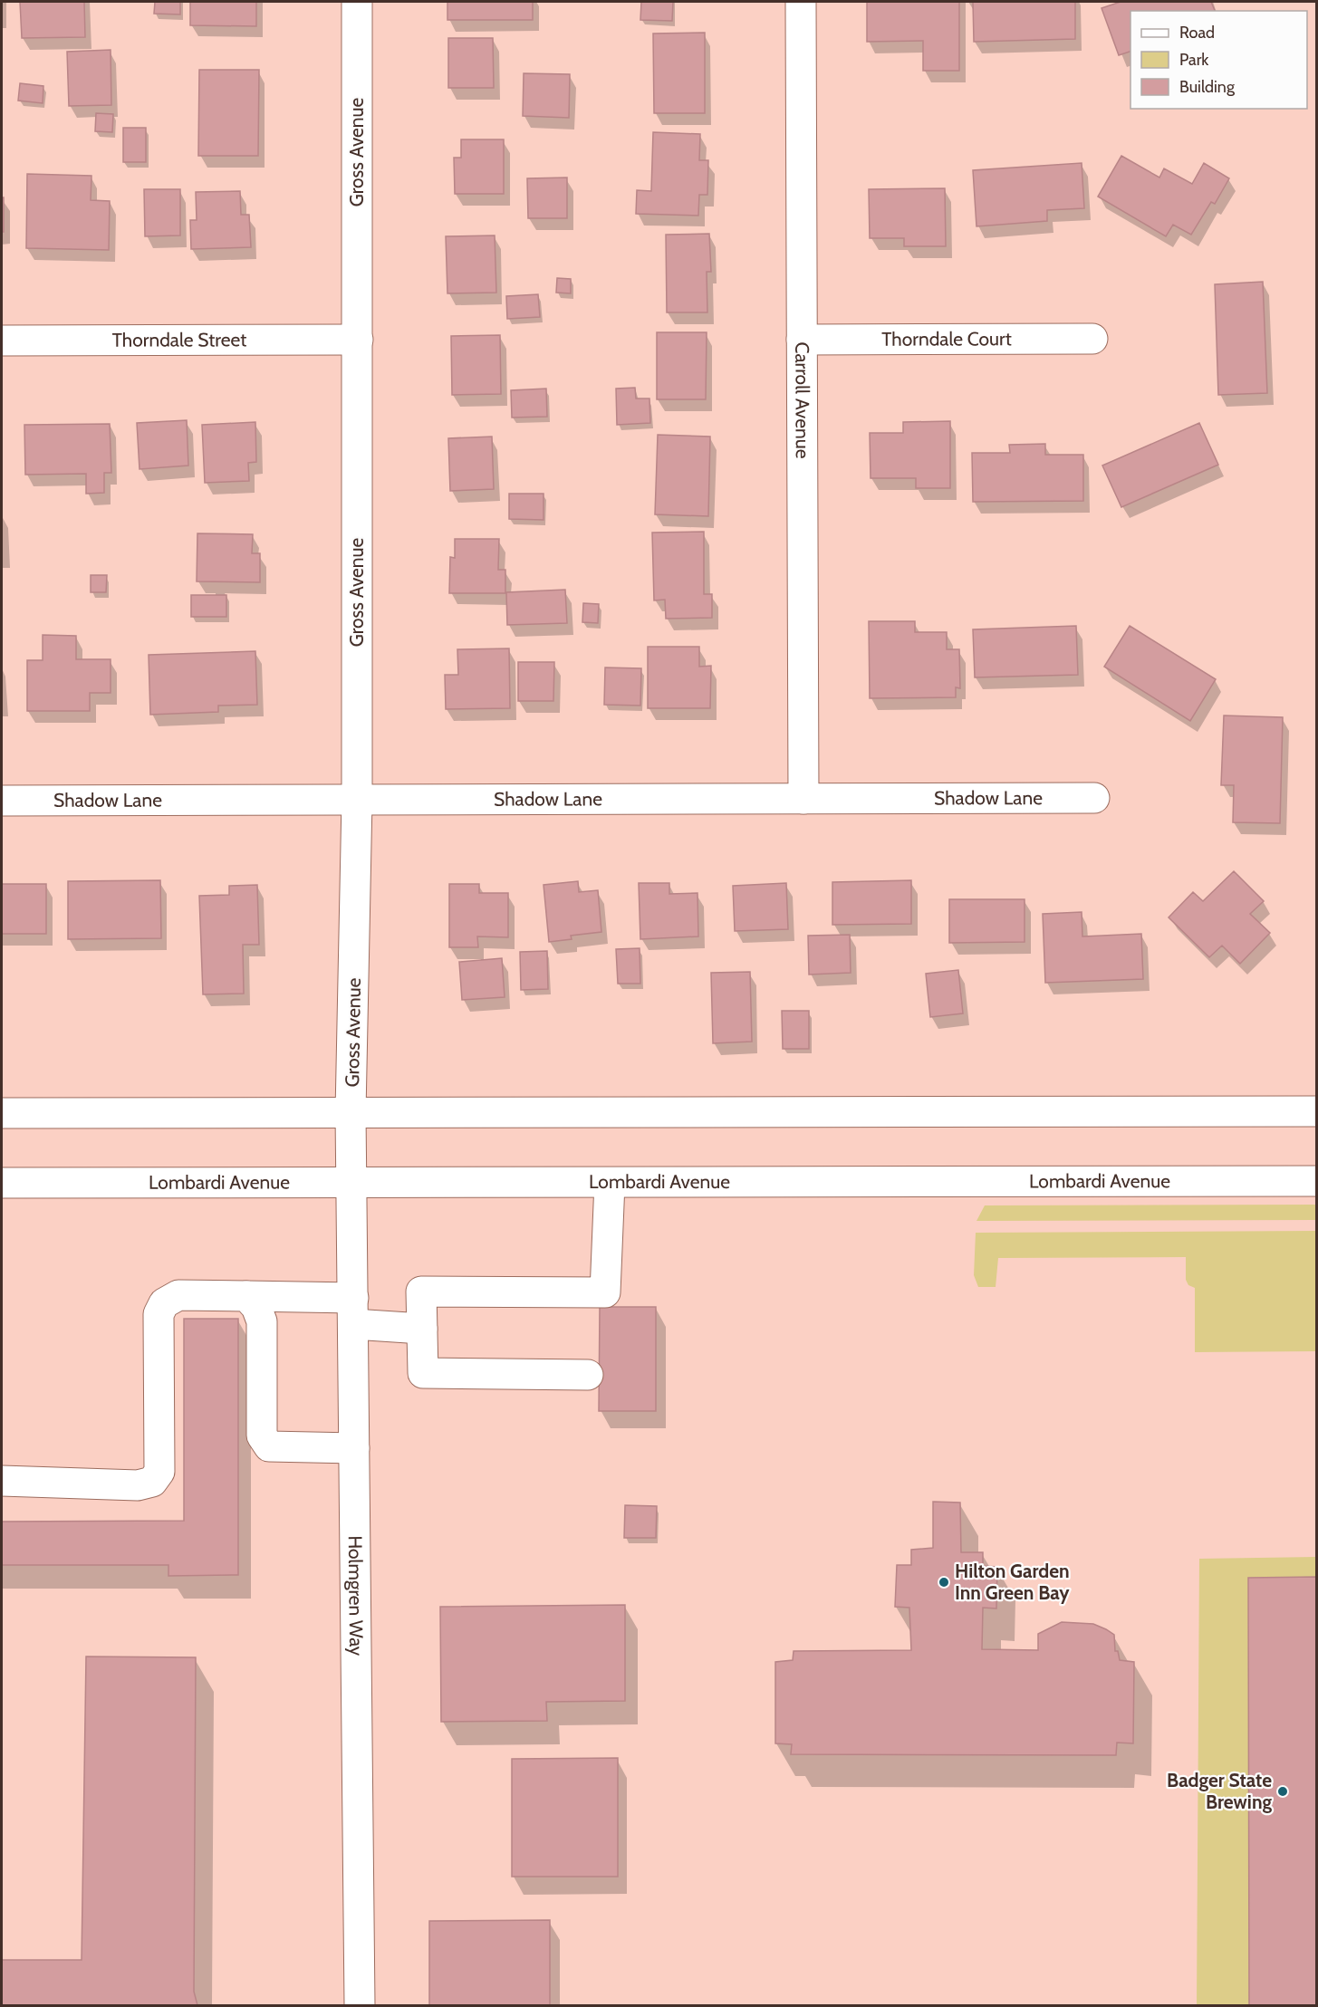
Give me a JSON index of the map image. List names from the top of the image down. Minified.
{"streets":{"street":["Gross Avenue","Thorndale Street","Thorndale Court","Carroll Avenue","Shadow Lane","Lombardi Avenue","Holmgren Way"]},"crossings":[["Gross Avenue","Thorndale Street"],["Gross Avenue","Shadow Lane"],["Gross Avenue","Lombardi Avenue"],["Gross Avenue","Holmgren Way"],["Thorndale Court","Carroll Avenue"],["Carroll Avenue","Shadow Lane"],["Lombardi Avenue","Holmgren Way"]],"places":["Hilton Garden Inn Green Bay","Badger State Brewing"],"legend":["Road","Park","Building"]}
